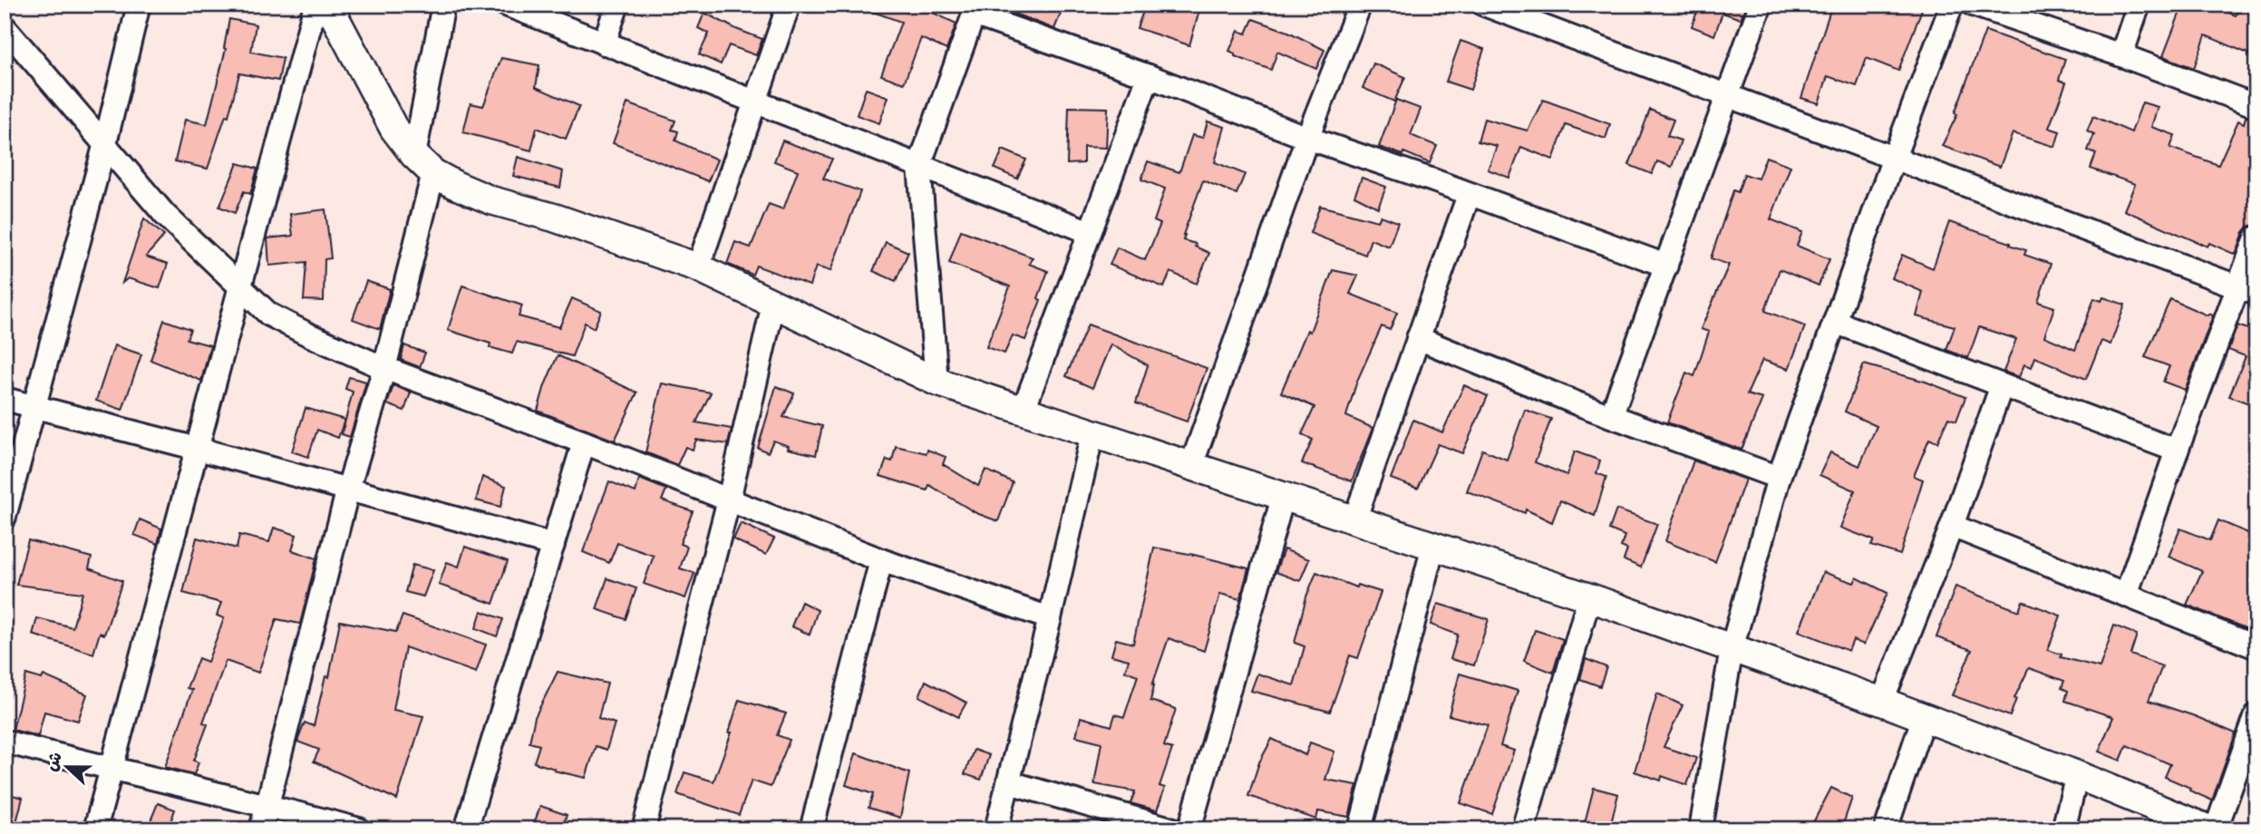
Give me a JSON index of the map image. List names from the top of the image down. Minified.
{"north":"left"}
